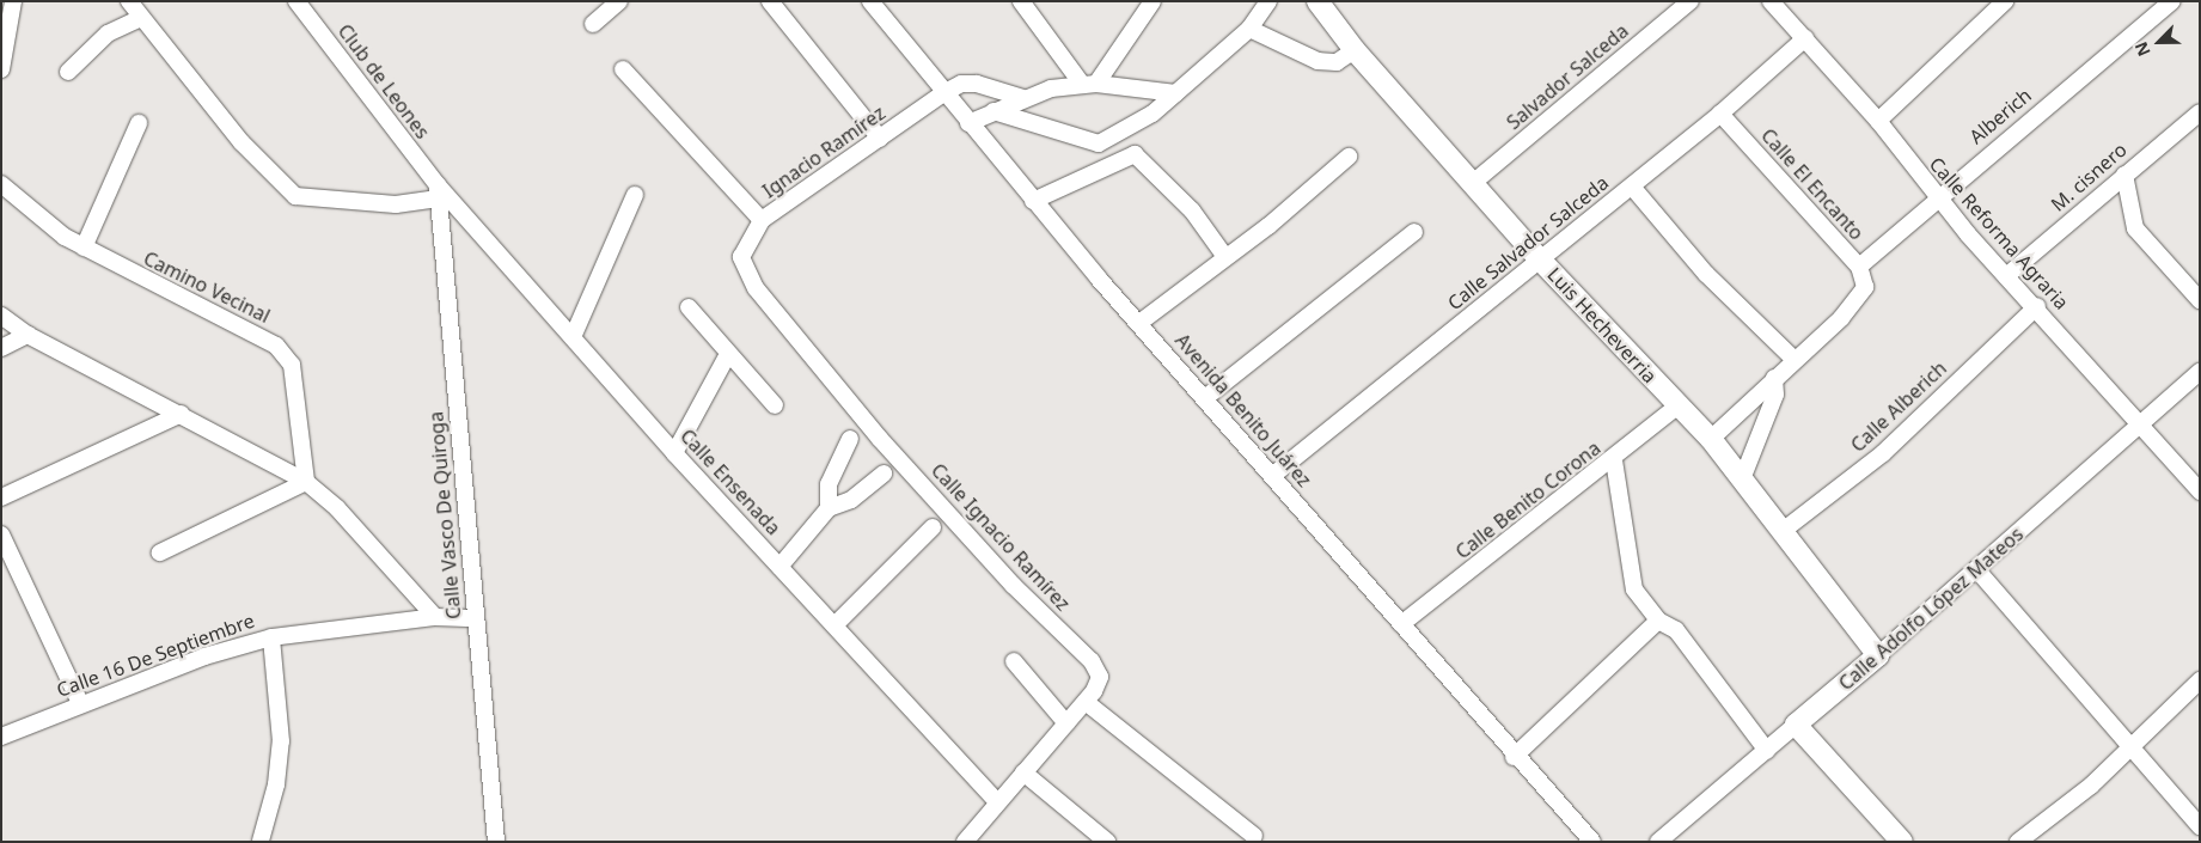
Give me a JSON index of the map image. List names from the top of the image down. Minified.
{"streets":{"street":["Salvador Salceda","Club de Leones","Alberich","Ignacio Ramírez","M. cisnero","Calle El Encanto","Calle Reforma Agraria","Calle Salvador Salceda","Camino Vecinal","Luis Hecheverria","Calle Alberich","Avenida Benito Juárez","Calle Ensenada","Calle Benito Corona","Calle Vasco De Quiroga","Calle Ignacio Ramírez","Calle Adolfo López Mateos","Calle 16 De Septiembre"]},"crossings":[["Salvador Salceda","Luis Hecheverria"],["Club de Leones","Calle Ensenada"],["Club de Leones","Calle Vasco De Quiroga"],["Alberich","Calle El Encanto"],["Alberich","Calle Reforma Agraria"],["Ignacio Ramírez","Avenida Benito Juárez"],["Ignacio Ramírez","Calle Ignacio Ramírez"],["M. cisnero","Calle Reforma Agraria"],["Calle El Encanto","Calle Salvador Salceda"],["Calle Reforma Agraria","Calle Salvador Salceda"],["Calle Reforma Agraria","Calle Alberich"],["Calle Reforma Agraria","Calle Adolfo López Mateos"],["Calle Salvador Salceda","Luis Hecheverria"],["Calle Salvador Salceda","Avenida Benito Juárez"],["Luis Hecheverria","Calle Alberich"],["Luis Hecheverria","Calle Benito Corona"],["Luis Hecheverria","Calle Adolfo López Mateos"],["Avenida Benito Juárez","Calle Benito Corona"],["Calle Ensenada","Calle Vasco De Quiroga"],["Calle Ensenada","Calle Ignacio Ramírez"]],"north":"bottom left"}
